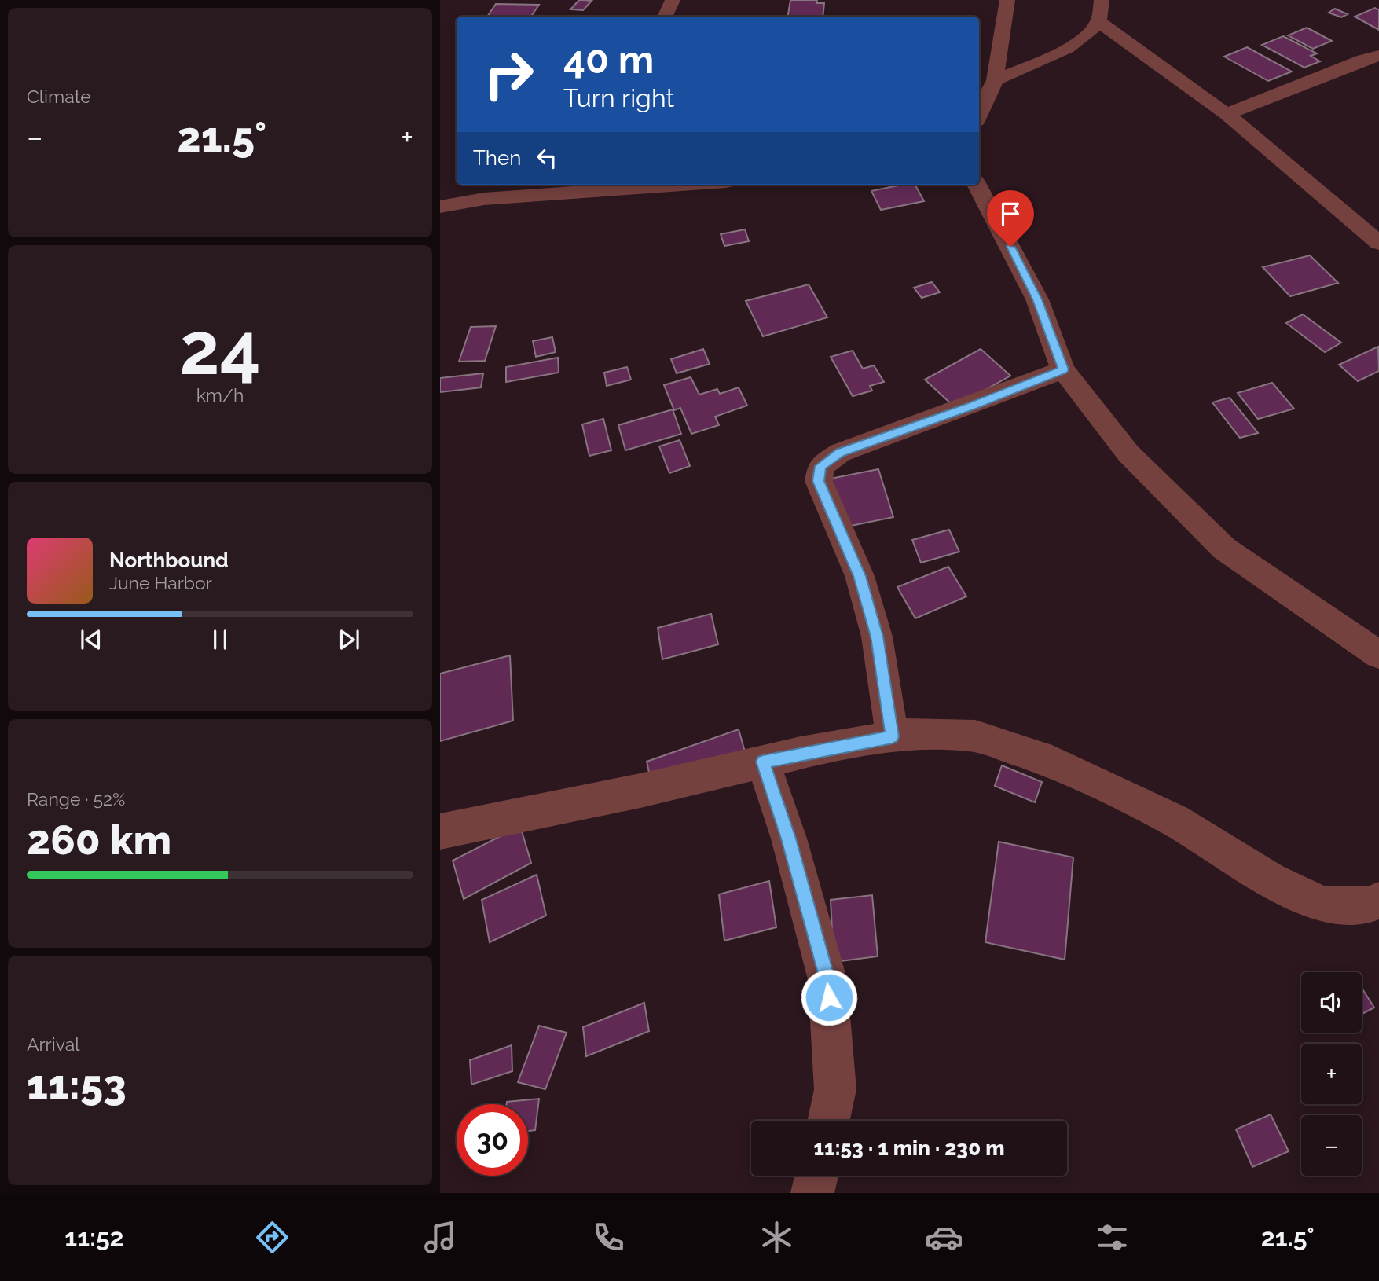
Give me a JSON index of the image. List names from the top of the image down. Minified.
{"page":{"tile":["Climate",["24","km/h"],["Range · 52%","260 km"],["Arrival","11:53"]],"turn":["40 m","Turn right"],"heat":["−","21.5°","+"],"then":"Then","song":["Northbound","June Harbor"],"map_buttons":["+","−"],"limit":"30","trip":"11:53 · 1 min · 230 m","tabs":["11:52","21.5°"]}}
